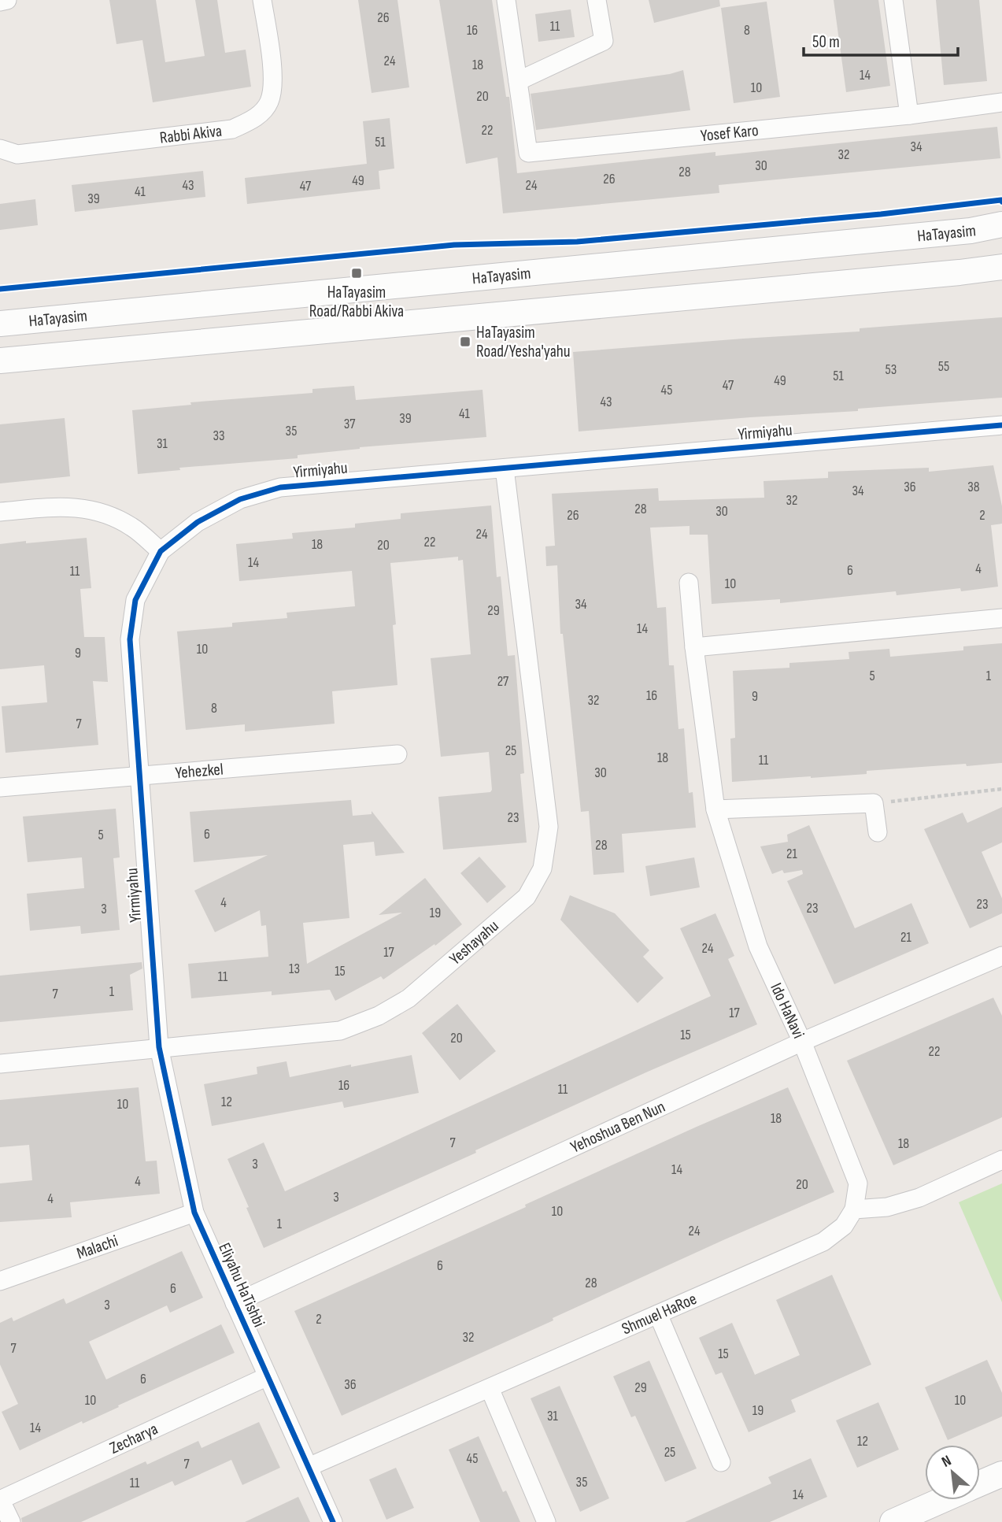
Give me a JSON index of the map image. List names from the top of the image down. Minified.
{"streets":{"main road":["HaTayasim"],"street":["Yosef Karo","Rabbi Akiva","Yirmiyahu","Yehezkel","Yeshayahu","Ido HaNavi","Yehoshua Ben Nun","Malachi","Eliyahu HaTishbi","Shmuel HaRoe","Zecharya"]},"crossings":[["Yirmiyahu","Yehezkel"],["Yirmiyahu","Yeshayahu"],["Yirmiyahu","Eliyahu HaTishbi"],["Yeshayahu","Eliyahu HaTishbi"],["Ido HaNavi","Yehoshua Ben Nun"],["Ido HaNavi","Shmuel HaRoe"],["Yehoshua Ben Nun","Eliyahu HaTishbi"],["Malachi","Eliyahu HaTishbi"],["Eliyahu HaTishbi","Shmuel HaRoe"],["Eliyahu HaTishbi","Zecharya"]],"places":{"transit":["HaTayasim Road/Rabbi Akiva","HaTayasim Road/Yesha'yahu"]},"house_numbers":["26","11","16","8","24","18","14","10","20","22","51","34","32","30","28","26","49","43","24","47","41","39","55","53","51","49","47","45","43","41","39","37","35","33","31","36","38","34","32","28","30","26","2","24","22","18","20","14","4","6","11","10","34","29","14","10","9","5","1","27","16","9","32","8","7","25","18","11","30","23","6","5","28","21","4","23","23","3","19","21","24","17","13","15","11","1","7","17","15","20","22","16","11","12","10","18","7","18","3","14","4","20","3","4","10","1","24","6","28","6","3","2","32","7","15","6","36","29","10","10","19","31","14","12","25","45","7","35","11","14"],"scale_bar":"50 m","north":"top left"}
